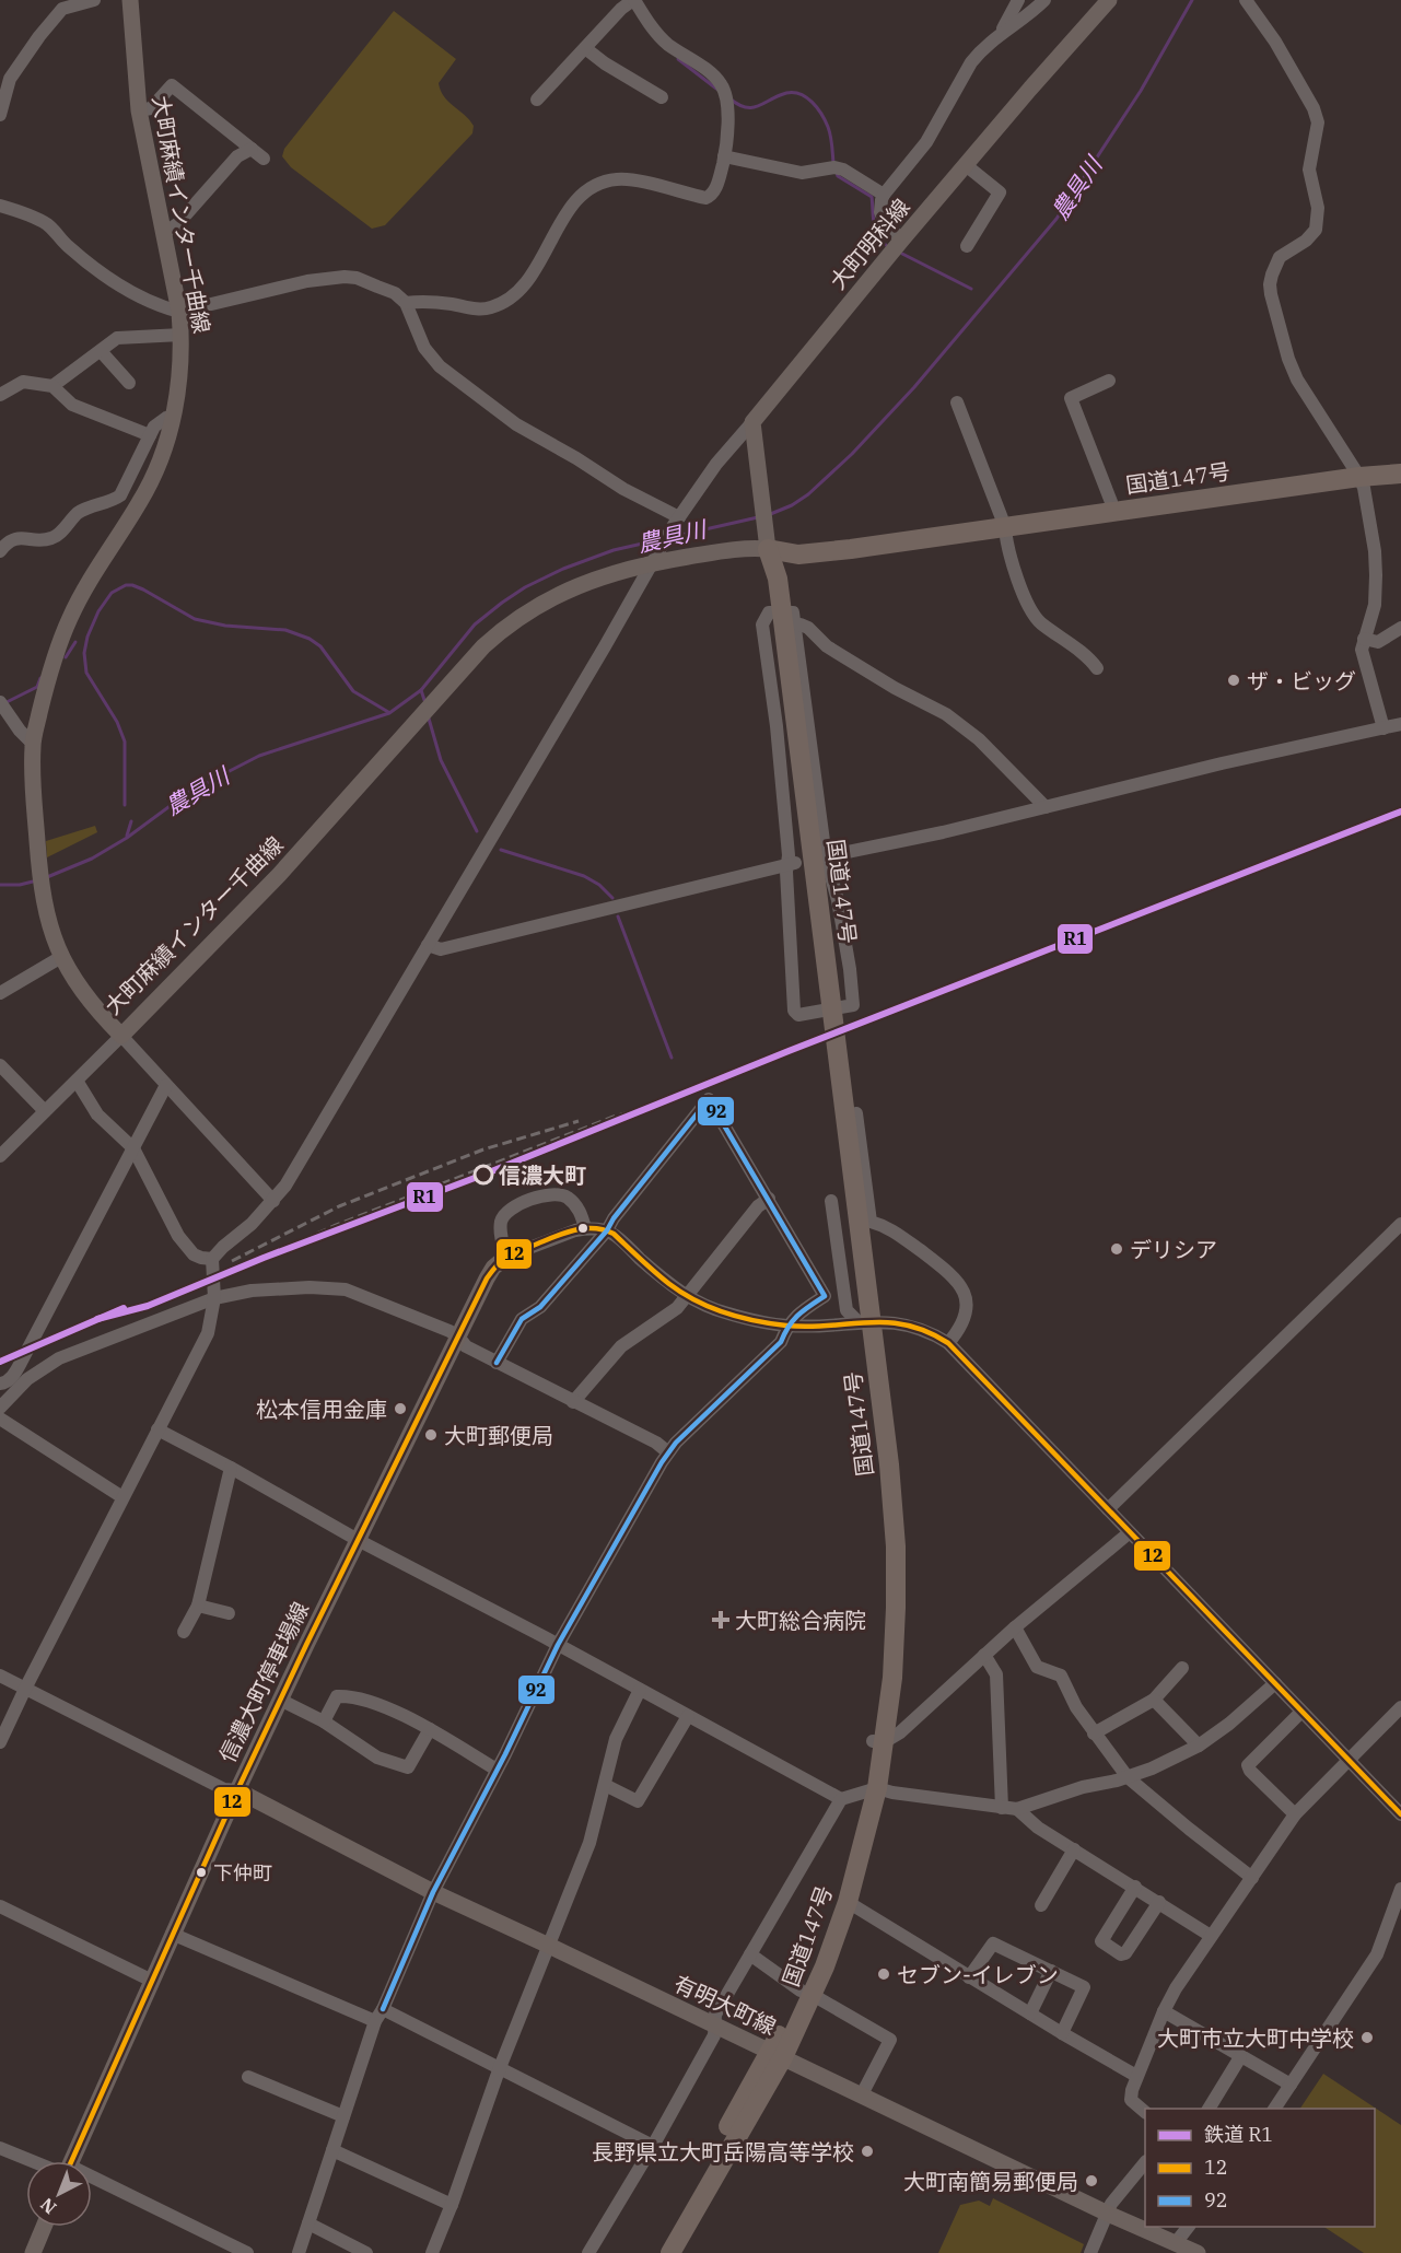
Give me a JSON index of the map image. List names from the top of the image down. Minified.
{"streets":{"highway":["国道147号"],"main road":["大町麻績インター千曲線","大町明科線","信濃大町停車場線","有明大町線"]},"crossings":[["大町麻績インター千曲線","国道147号"],["国道147号","有明大町線"],["信濃大町停車場線","有明大町線"]],"water":["農具川"],"places":{"other":["ザ・ビッグ","信濃大町","デリシア","松本信用金庫","大町郵便局","下仲町","セブン-イレブン","大町市立大町中学校","長野県立大町岳陽高等学校","大町南簡易郵便局"],"health":["大町総合病院"]},"lines":["rail line R1","transit line 92","transit line 12"],"legend":["鉄道 R1","12","92"],"north":"bottom left"}
